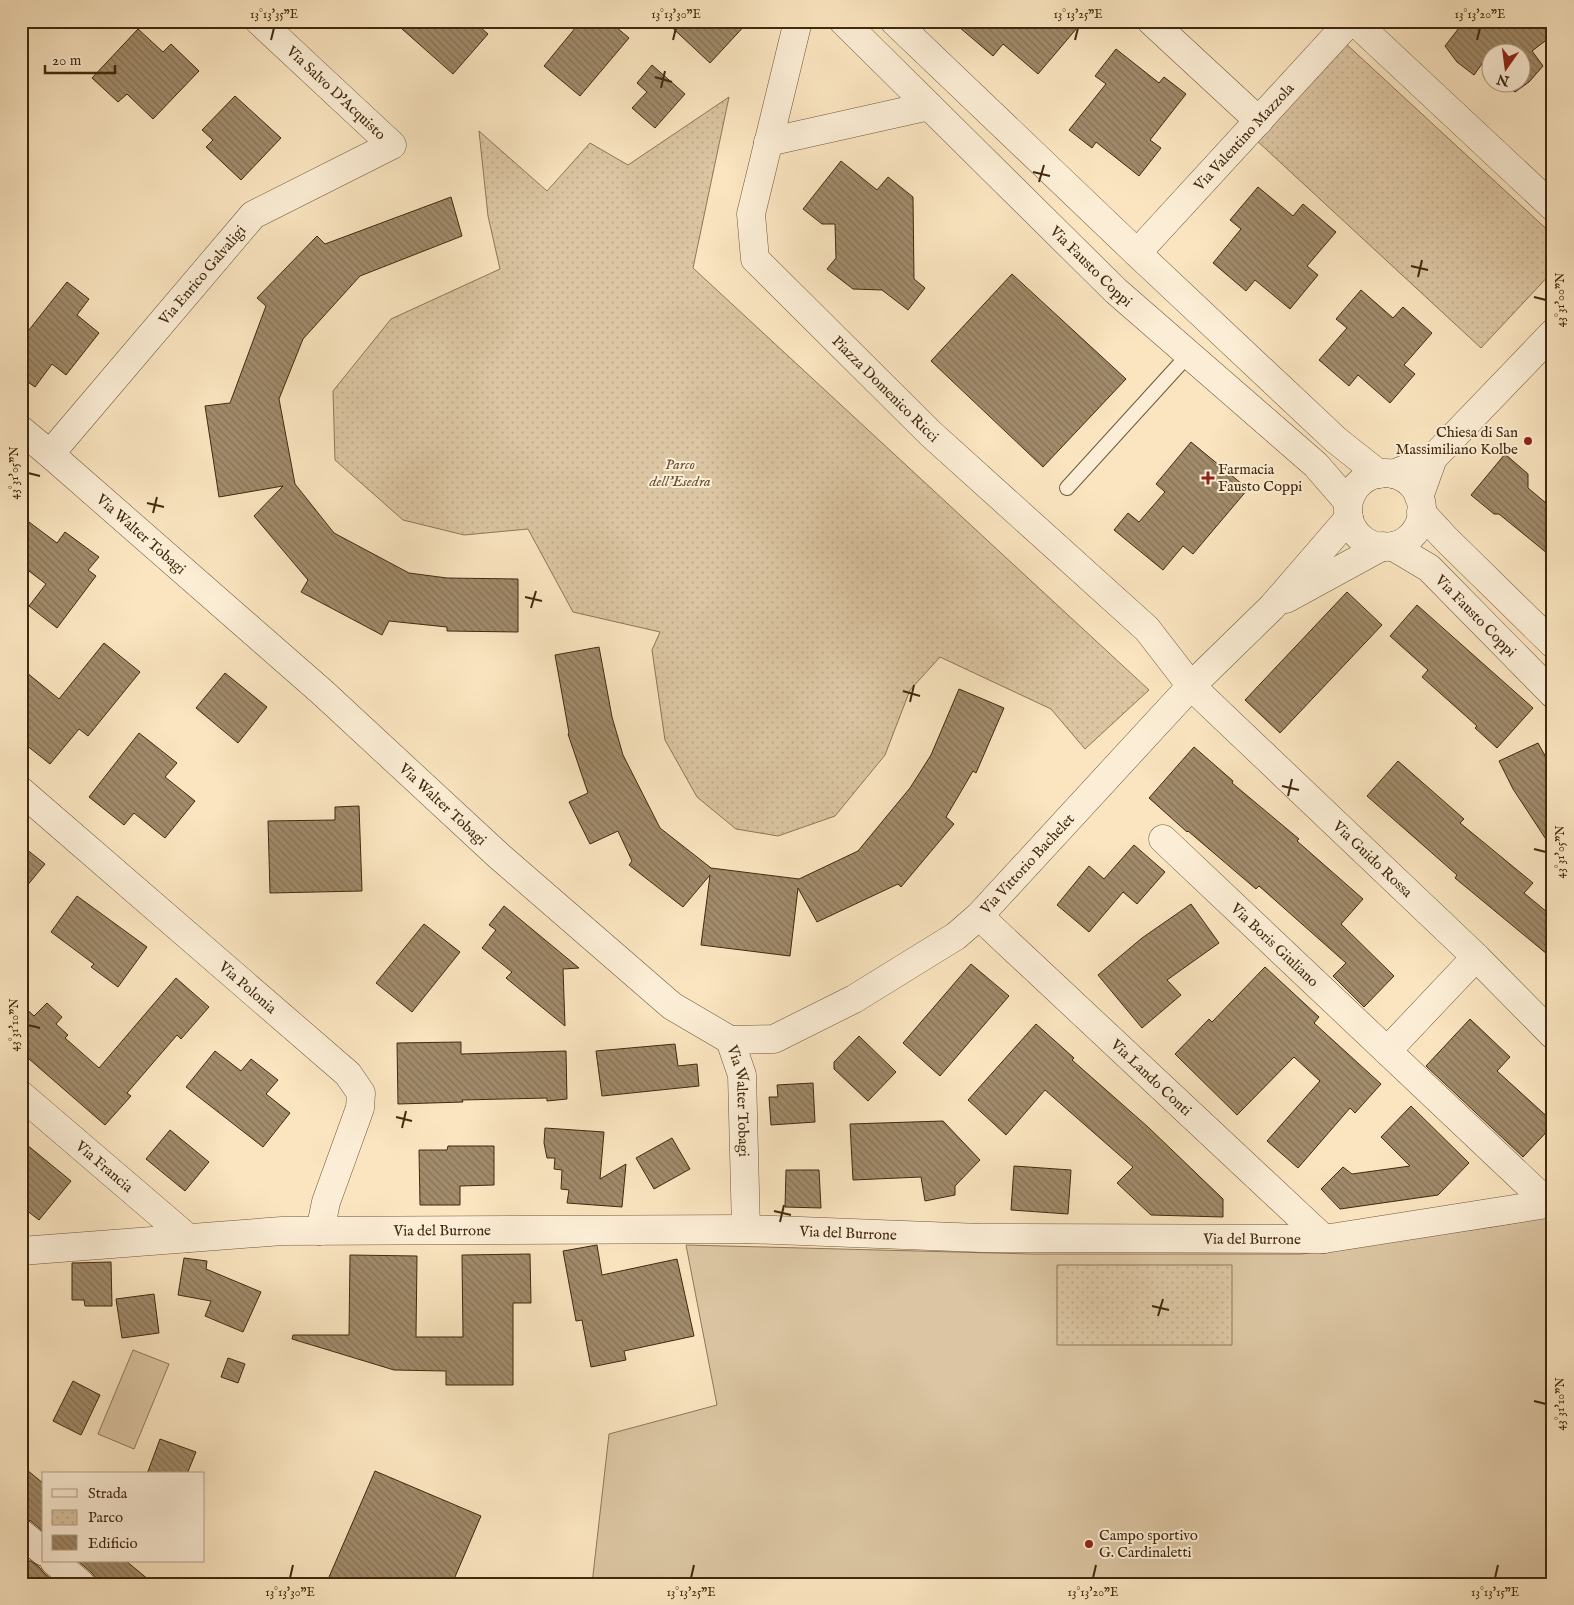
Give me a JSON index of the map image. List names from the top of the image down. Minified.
{"streets":{"street":["Via Salvo D'Acquisto","Via Valentino Mazzola","Via Fausto Coppi","Via Enrico Galvaligi","Piazza Domenico Ricci","Via Walter Tobagi","Via Guido Rossa","Via Vittorio Bachelet","Via Boris Giuliano","Via Polonia","Via Lando Conti","Via Francia","Via del Burrone"]},"crossings":[["Via Salvo D'Acquisto","Via Enrico Galvaligi"],["Via Fausto Coppi","Via Vittorio Bachelet"],["Via Enrico Galvaligi","Via Walter Tobagi"],["Piazza Domenico Ricci","Via Guido Rossa"],["Piazza Domenico Ricci","Via Vittorio Bachelet"],["Via Walter Tobagi","Via Vittorio Bachelet"],["Via Walter Tobagi","Via del Burrone"],["Via Guido Rossa","Via Vittorio Bachelet"],["Via Vittorio Bachelet","Via Lando Conti"],["Via Boris Giuliano","Via del Burrone"],["Via Polonia","Via del Burrone"],["Via Lando Conti","Via del Burrone"],["Via Francia","Via del Burrone"]],"parks":["Parco dell'Esedra"],"places":{"other":["Chiesa di San Massimiliano Kolbe","Campo sportivo G. Cardinaletti"],"health":["Farmacia Fausto Coppi"]},"legend":["Strada","Parco","Edificio"],"scale_bar":"20 m","north":"bottom","coordinates":["13°13'35\"E","13°13'30\"E","13°13'25\"E","13°13'20\"E","43°31'00\"N","43°31'05\"N","43°31'10\"N","13°13'15\"E"]}
